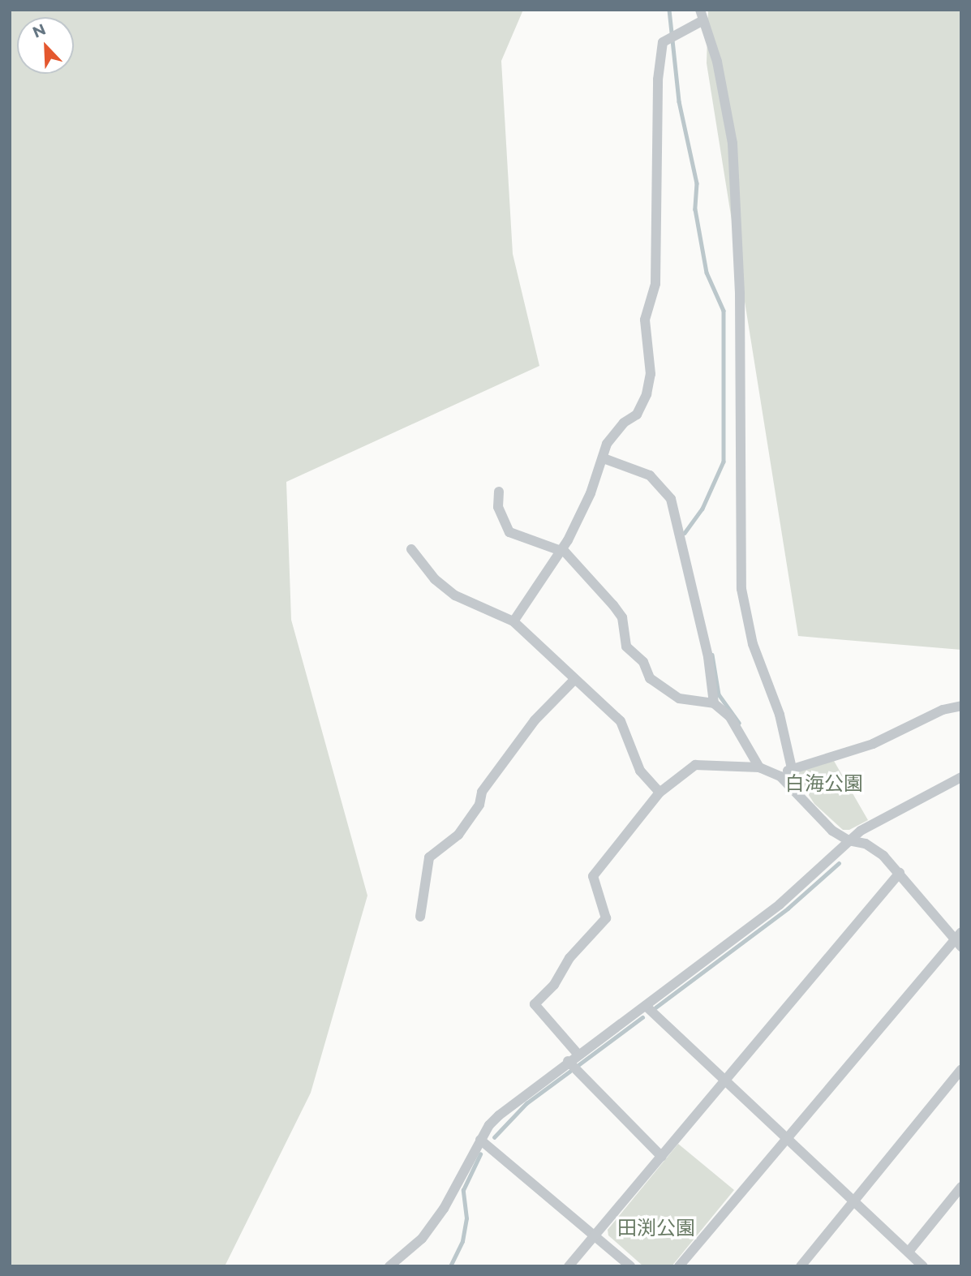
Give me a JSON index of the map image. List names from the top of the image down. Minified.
{"parks":["白海公園","田渕公園"],"north":"top left"}
